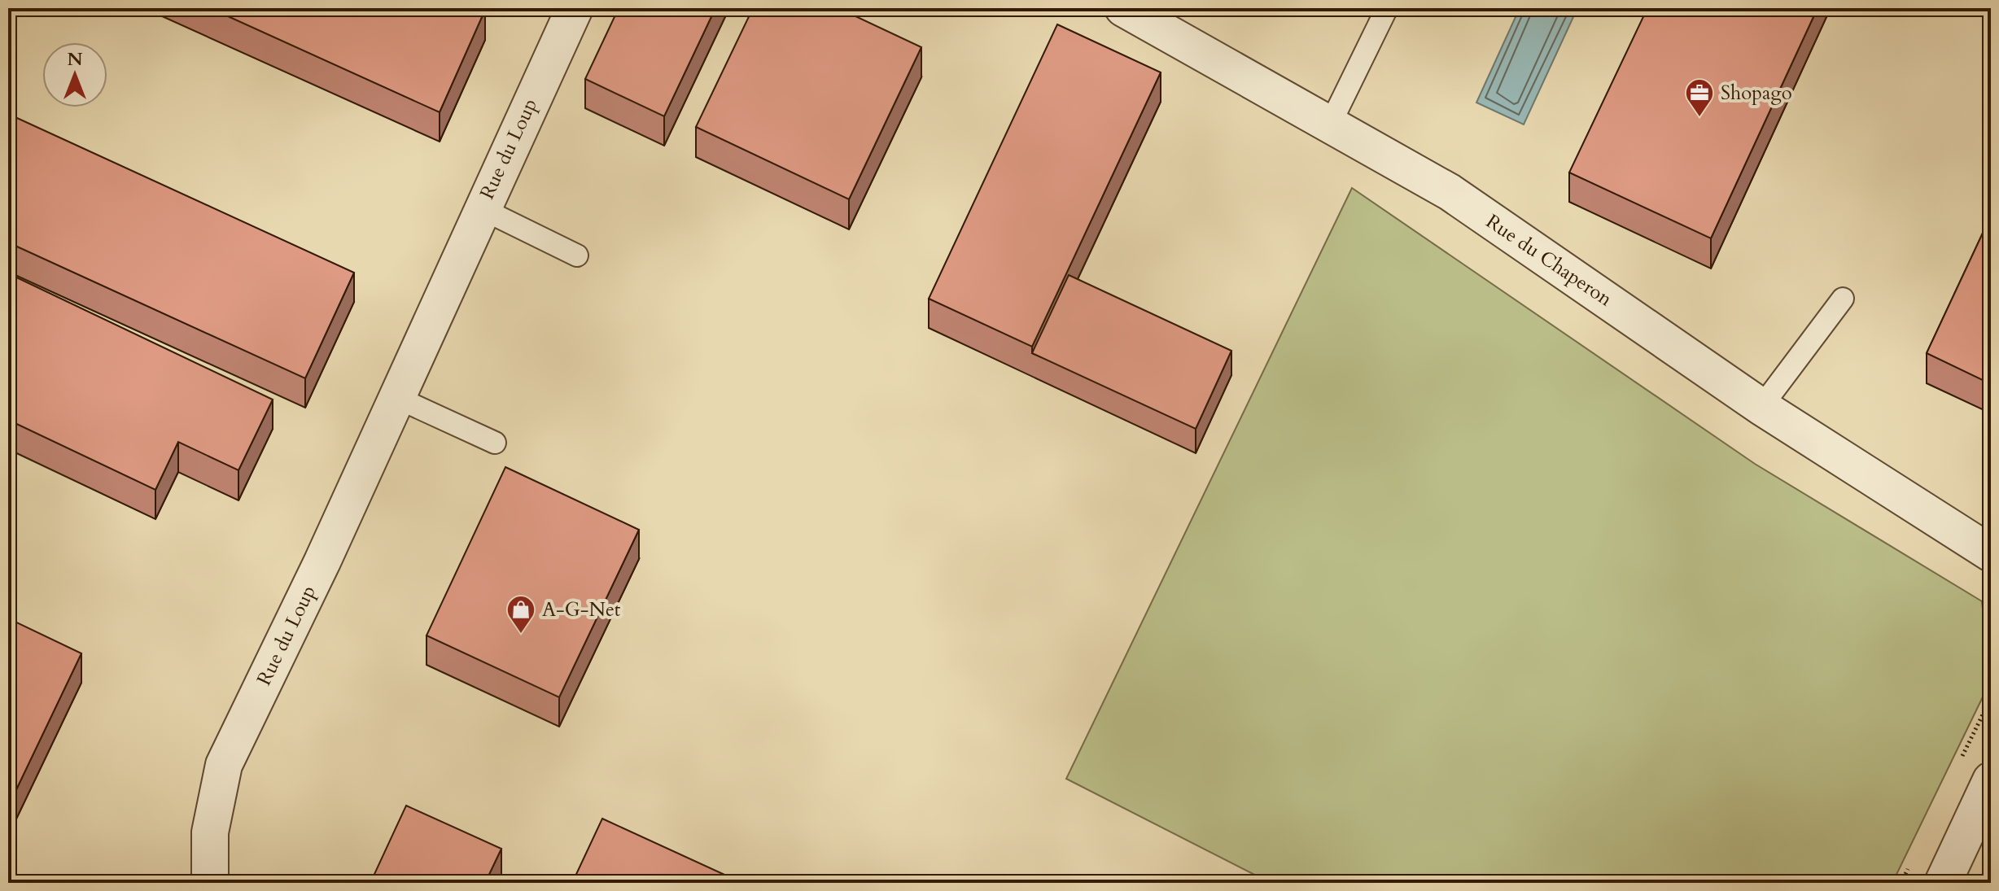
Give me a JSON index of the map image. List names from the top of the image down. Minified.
{"streets":{"street":["Rue du Loup","Rue du Chaperon"]},"places":{"office":["Shopago"],"shop":["A-G-Net"]},"north":"top"}
